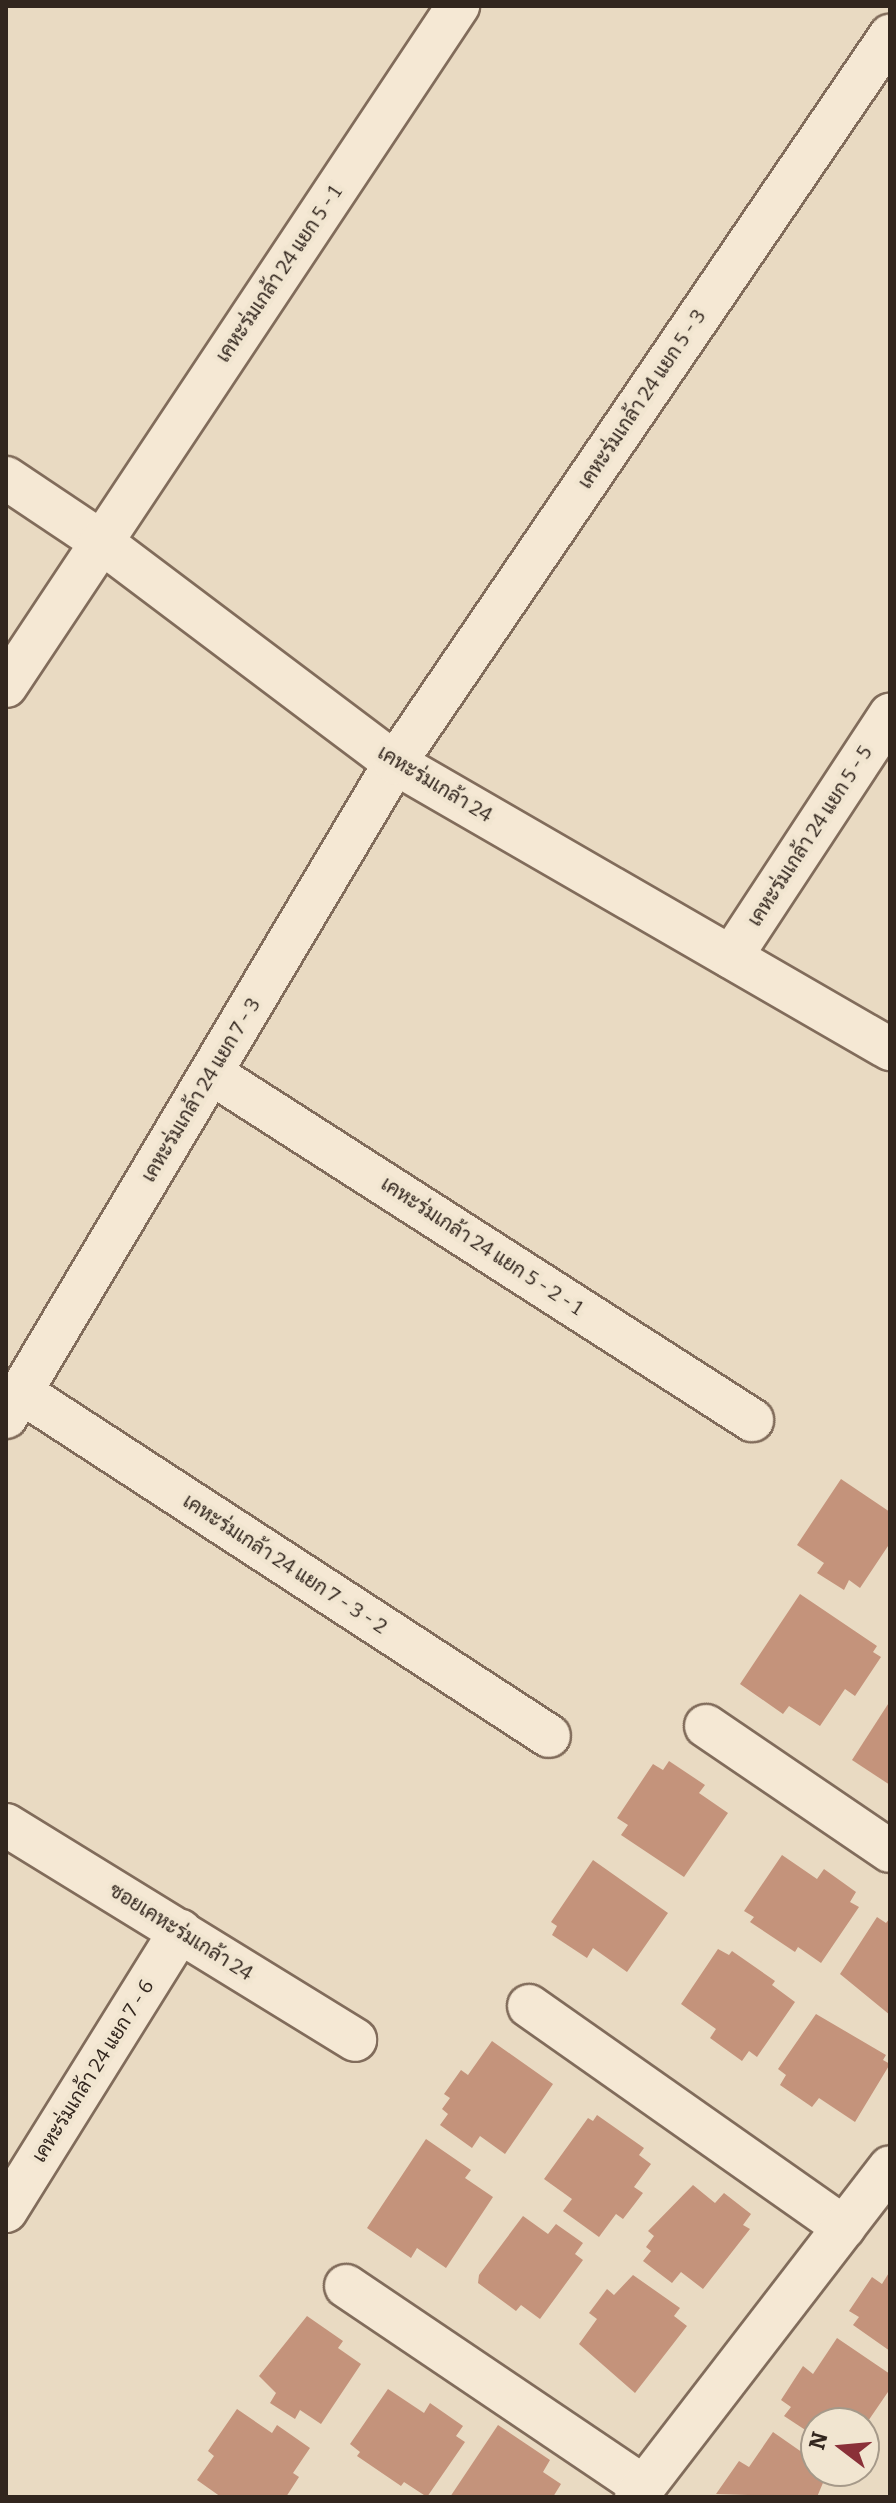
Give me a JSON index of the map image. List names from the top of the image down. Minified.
{"streets":{"street":["เคหะร่มเกล้า 24 แยก 5 - 1","เคหะร่มเกล้า 24 แยก 5 - 3","เคหะร่มเกล้า 24","เคหะร่มเกล้า 24 แยก 5 - 5","เคหะร่มเกล้า 24 แยก 7 - 3","เคหะร่มเกล้า 24 แยก 5 - 2 - 1","เคหะร่มเกล้า 24 แยก 7 - 3 - 2","ซอยเคหะร่มเกล้า 24","เคหะร่มเกล้า 24 แยก 7 - 6"]},"crossings":[["เคหะร่มเกล้า 24 แยก 5 - 1","เคหะร่มเกล้า 24"],["เคหะร่มเกล้า 24 แยก 5 - 3","เคหะร่มเกล้า 24"],["เคหะร่มเกล้า 24 แยก 5 - 3","เคหะร่มเกล้า 24 แยก 7 - 3"],["เคหะร่มเกล้า 24","เคหะร่มเกล้า 24 แยก 5 - 5"],["เคหะร่มเกล้า 24","เคหะร่มเกล้า 24 แยก 7 - 3"],["เคหะร่มเกล้า 24 แยก 7 - 3","เคหะร่มเกล้า 24 แยก 5 - 2 - 1"],["เคหะร่มเกล้า 24 แยก 7 - 3","เคหะร่มเกล้า 24 แยก 7 - 3 - 2"],["ซอยเคหะร่มเกล้า 24","เคหะร่มเกล้า 24 แยก 7 - 6"]],"north":"left"}
